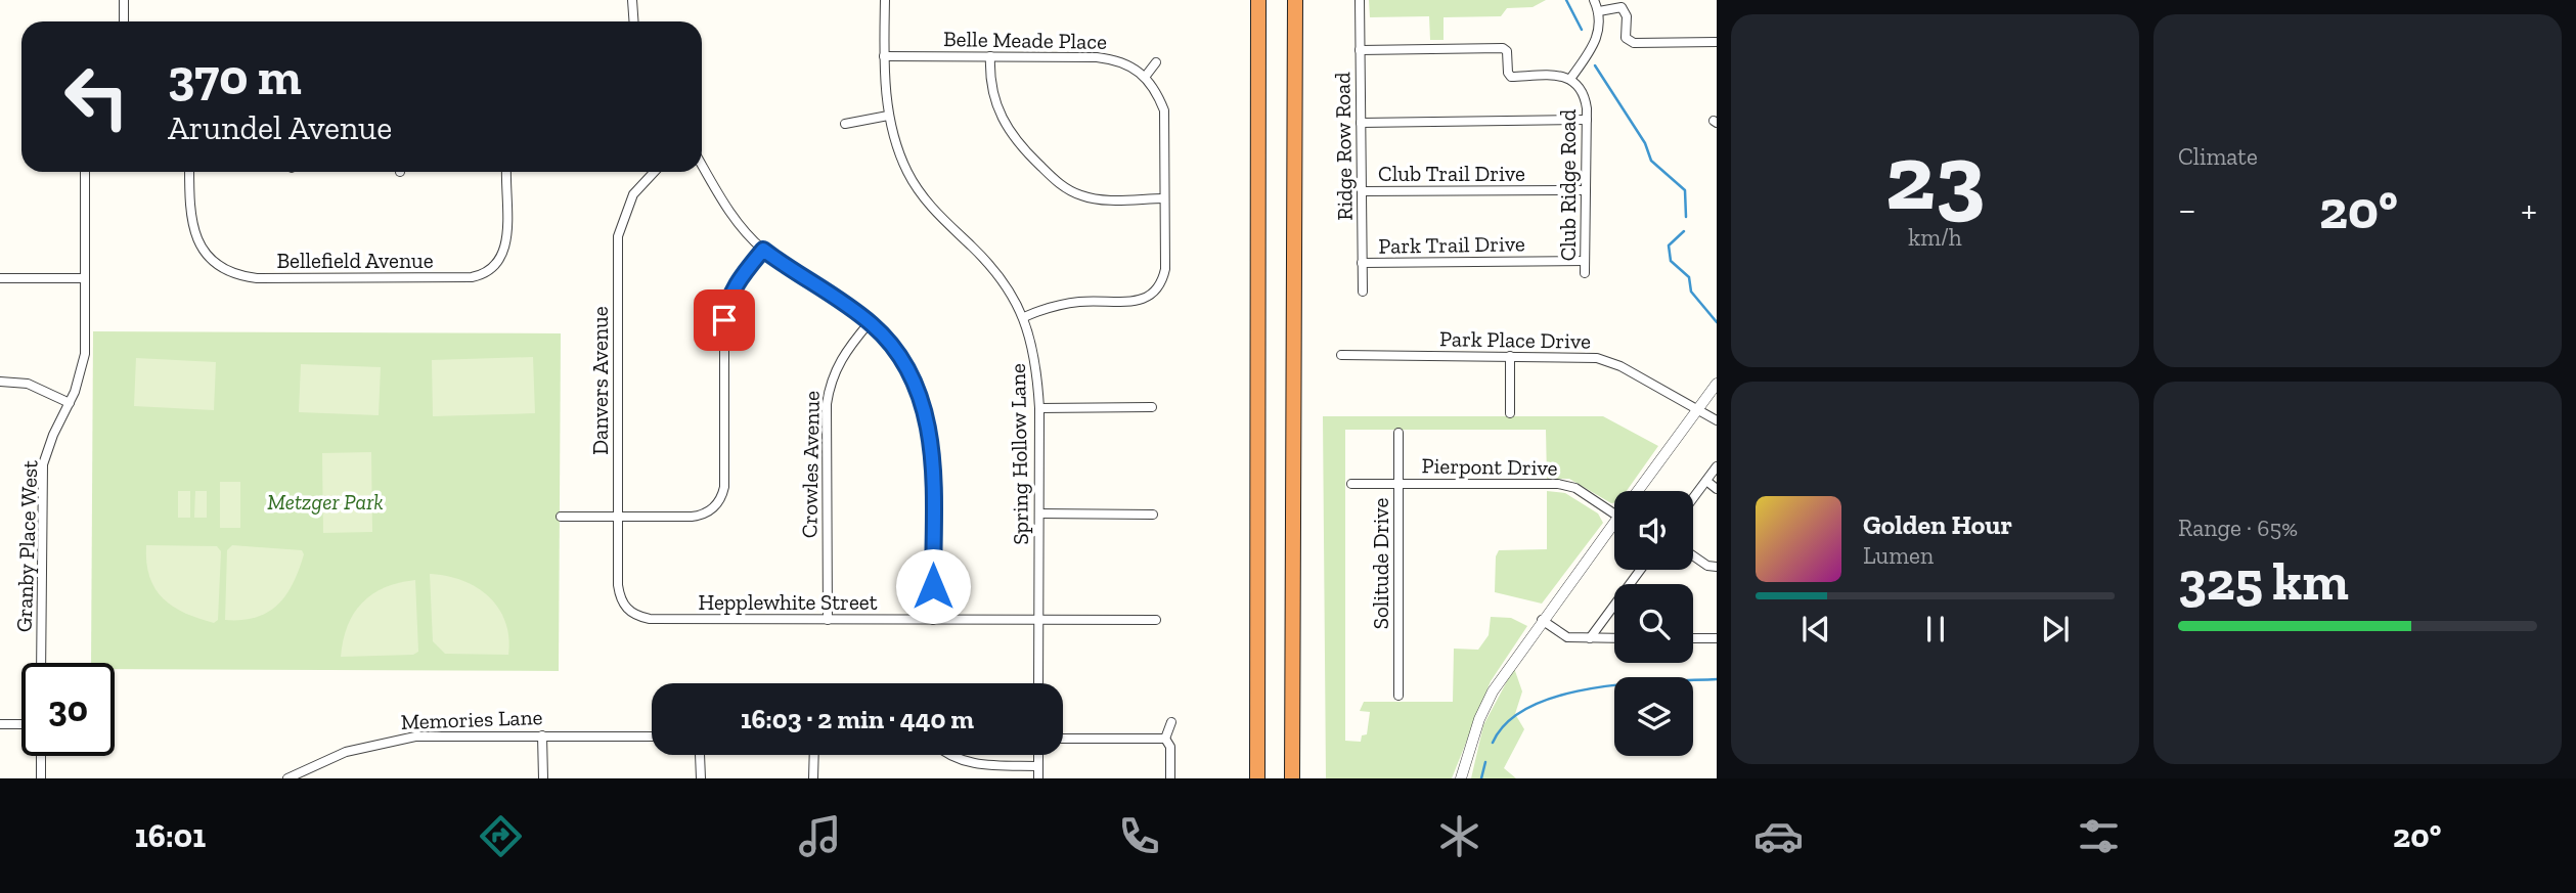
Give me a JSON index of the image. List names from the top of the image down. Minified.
{"streets":{"street":["Belle Meade Place","Ridge Row Road","Club Trail Drive","Club Ridge Road","Park Trail Drive","Bellefield Avenue","Park Place Drive","Danvers Avenue","Spring Hollow Lane","Crowles Avenue","Pierpont Drive","Granby Place West","Solitude Drive","Hepplewhite Street","Memories Lane"]},"crossings":[["Belle Meade Place","Spring Hollow Lane"],["Ridge Row Road","Club Trail Drive"],["Ridge Row Road","Club Ridge Road"],["Ridge Row Road","Park Trail Drive"],["Club Trail Drive","Club Ridge Road"],["Club Ridge Road","Park Trail Drive"],["Danvers Avenue","Hepplewhite Street"],["Spring Hollow Lane","Hepplewhite Street"],["Crowles Avenue","Hepplewhite Street"],["Pierpont Drive","Solitude Drive"]],"parks":["Metzger Park"],"page":{"tile":[["23","km/h"],"Climate",["Range · 65%","325 km"]],"turn":["370 m","Arundel Avenue"],"heat":["−","20°","+"],"song":["Golden Hour","Lumen"],"limit":"30","trip":"16:03 · 2 min · 440 m","tabs":["16:01","20°"]}}
